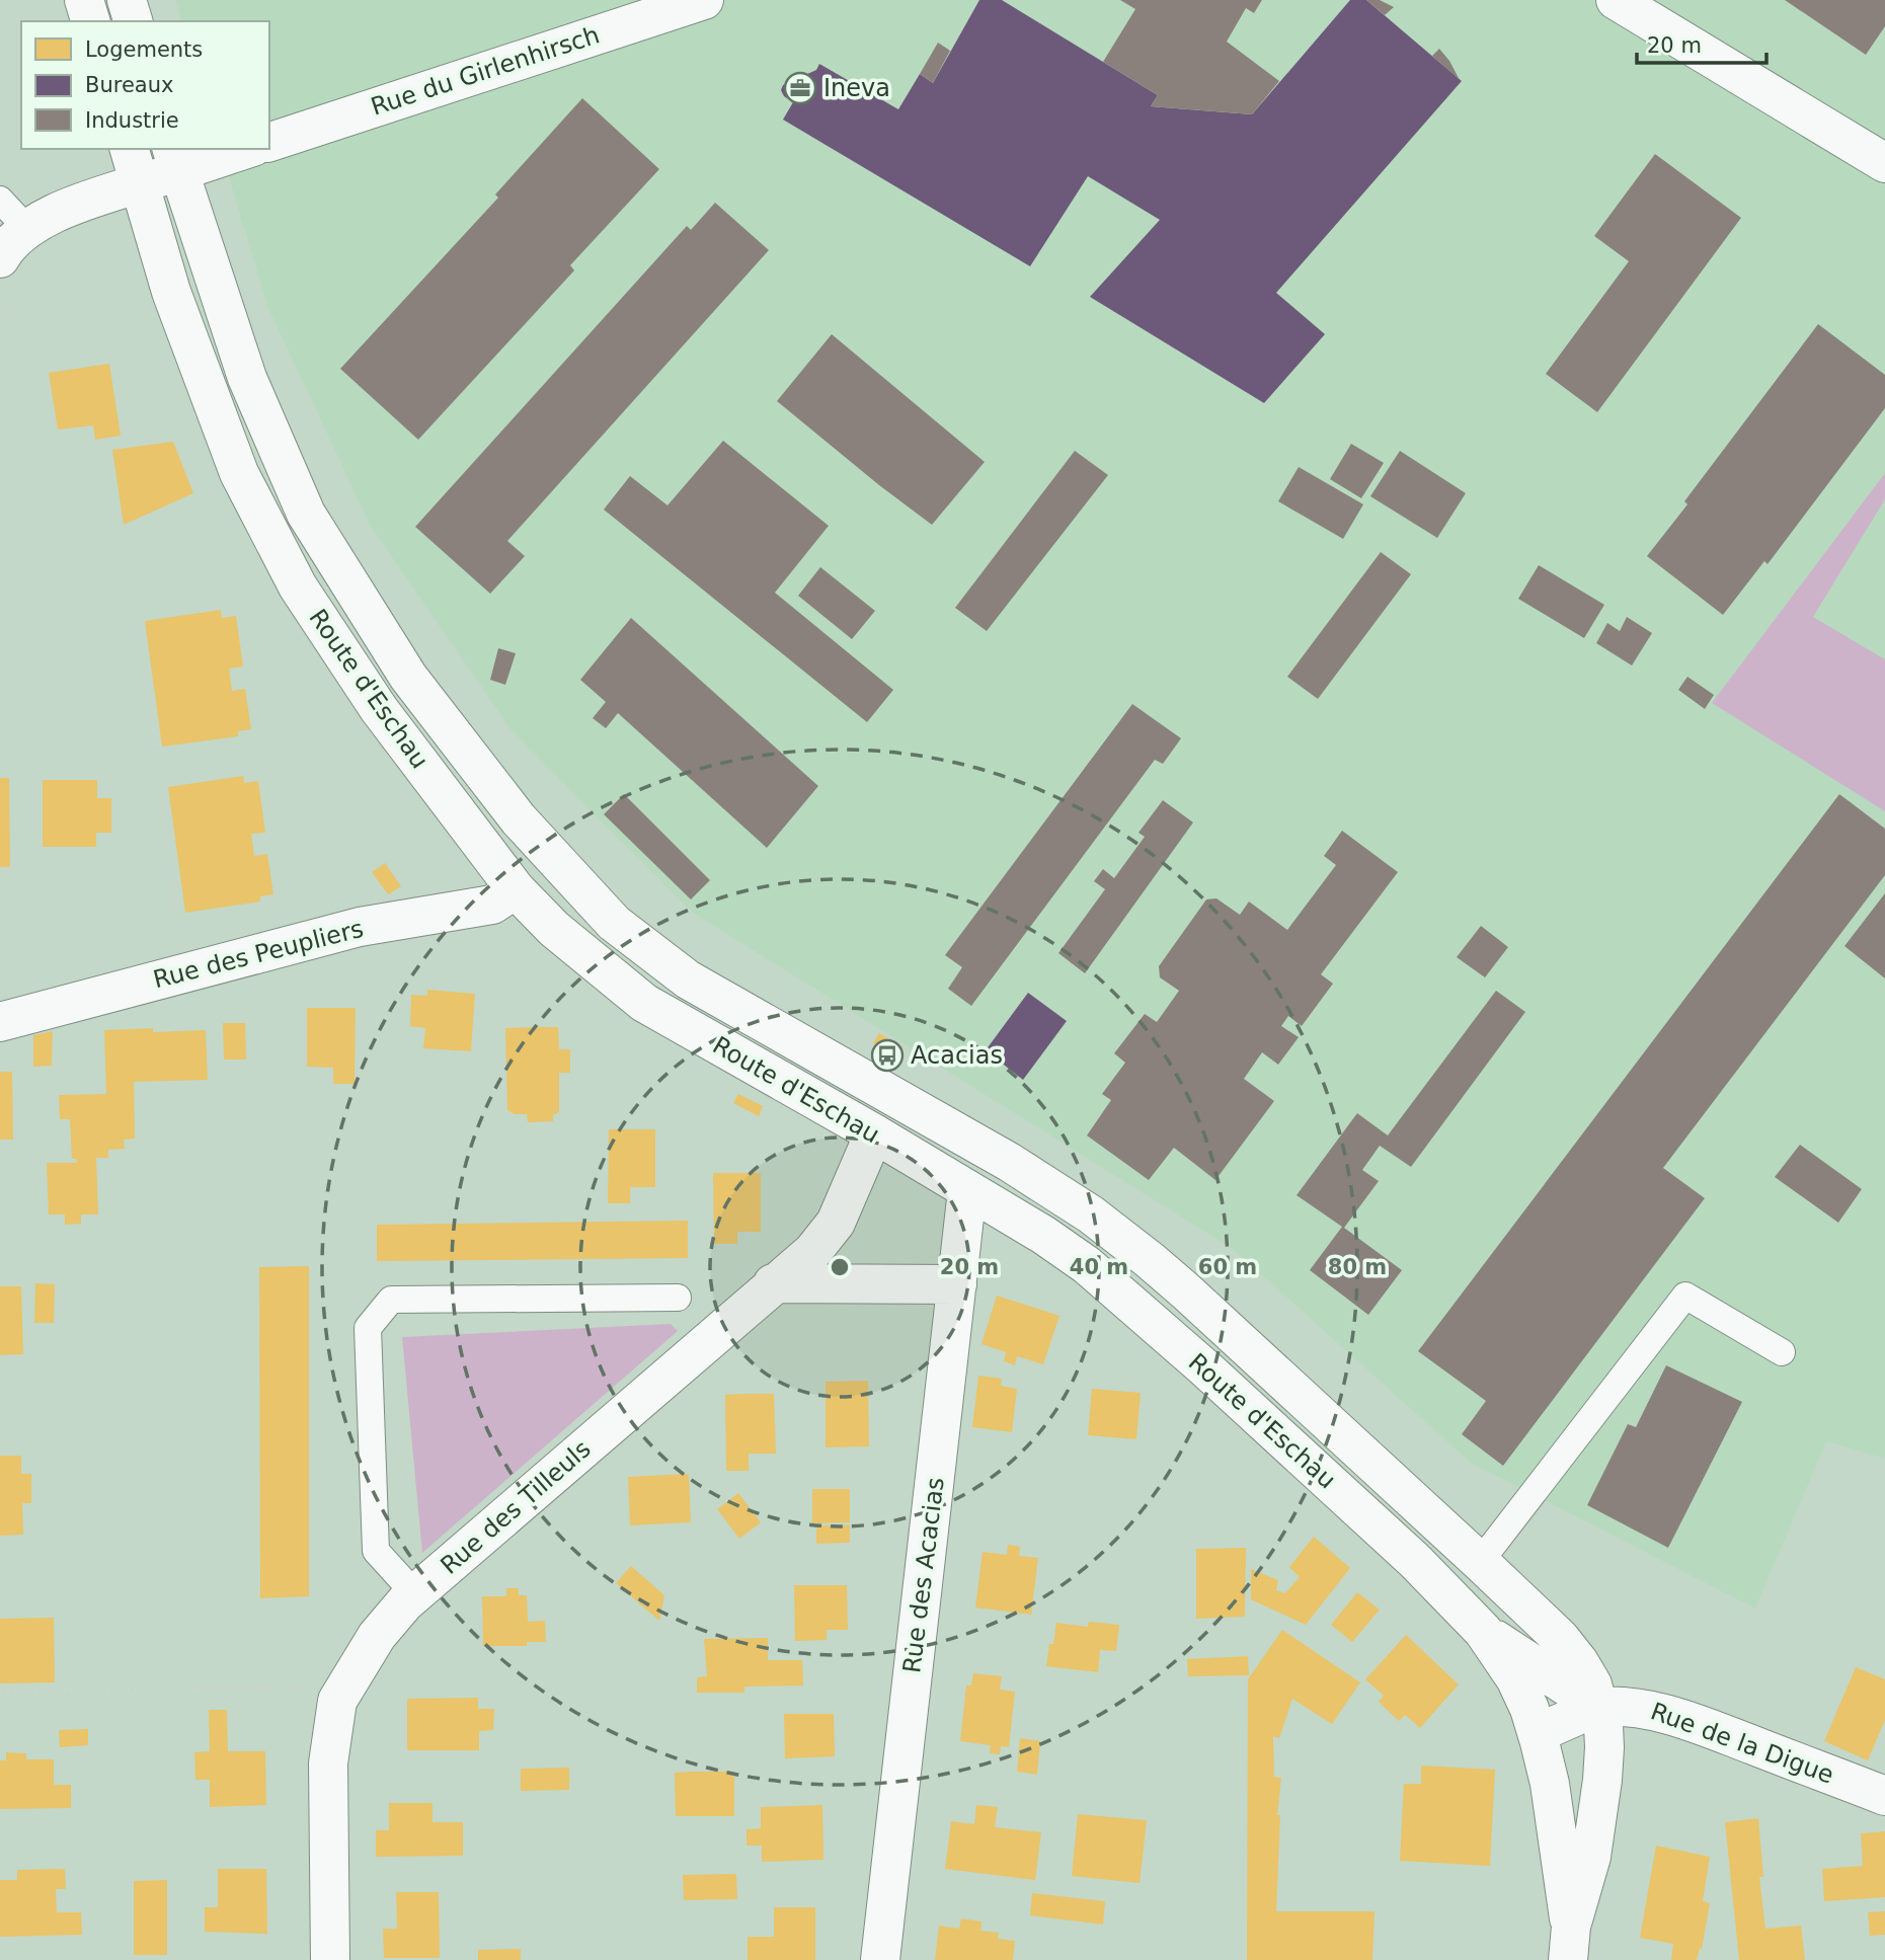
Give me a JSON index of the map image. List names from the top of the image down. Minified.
{"streets":{"street":["Rue du Girlenhirsch","Route d'Eschau","Rue des Peupliers","Rue des Tilleuls","Rue des Acacias","Rue de la Digue"]},"crossings":[["Route d'Eschau","Rue des Peupliers"],["Route d'Eschau","Rue des Tilleuls"],["Route d'Eschau","Rue des Acacias"],["Route d'Eschau","Rue de la Digue"]],"places":{"office":["Ineva"],"bus stop":["Acacias"]},"legend":["Logements","Bureaux","Industrie"],"scale_bar":"20 m","rings":["20 m","40 m","60 m","80 m"]}
